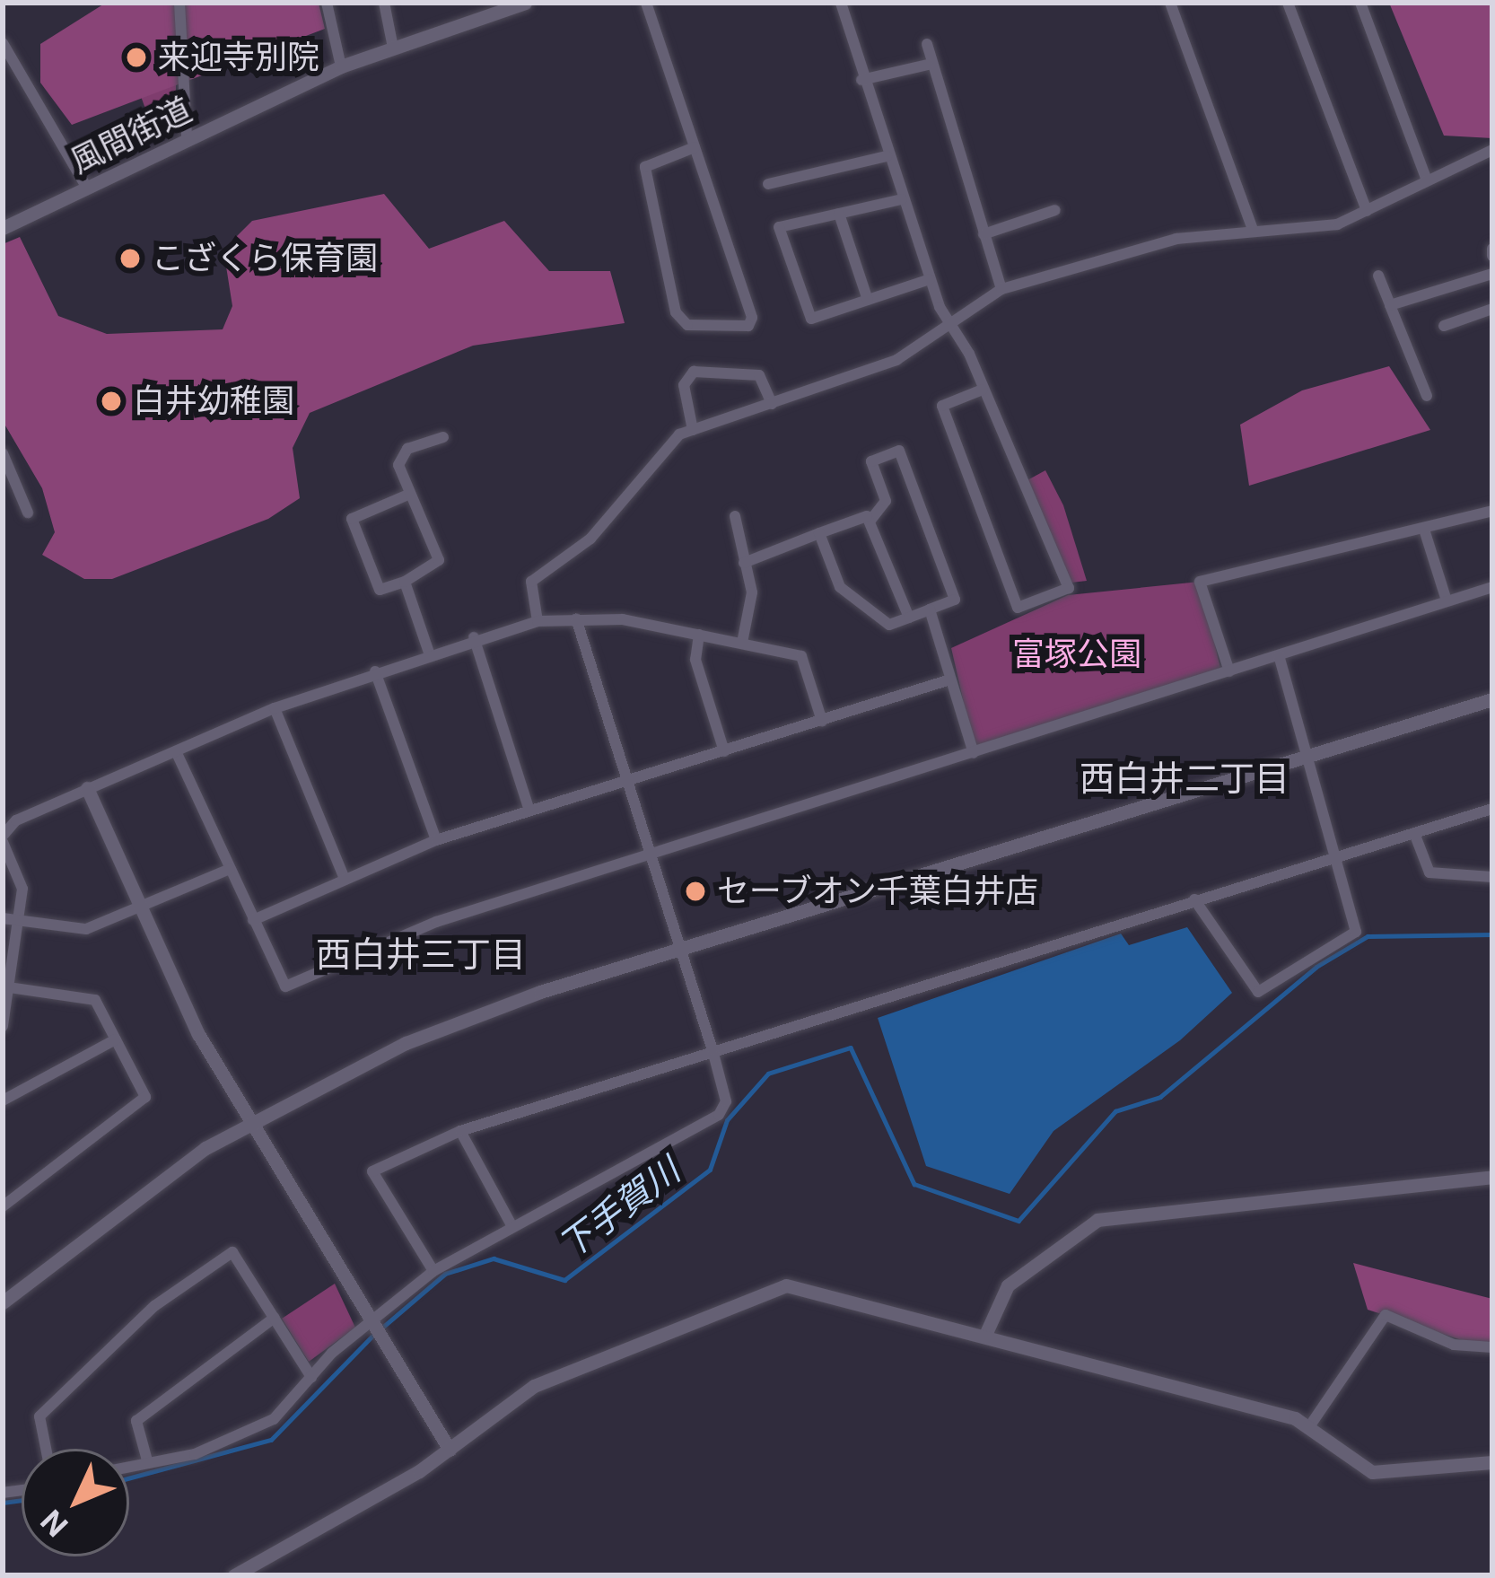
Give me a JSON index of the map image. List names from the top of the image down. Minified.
{"streets":{"street":["風間街道"]},"districts":["西白井二丁目","西白井三丁目"],"water":["下手賀川"],"parks":["富塚公園"],"places":["来迎寺別院","こざくら保育園","白井幼稚園","セーブオン千葉白井店"],"north":"bottom left"}
